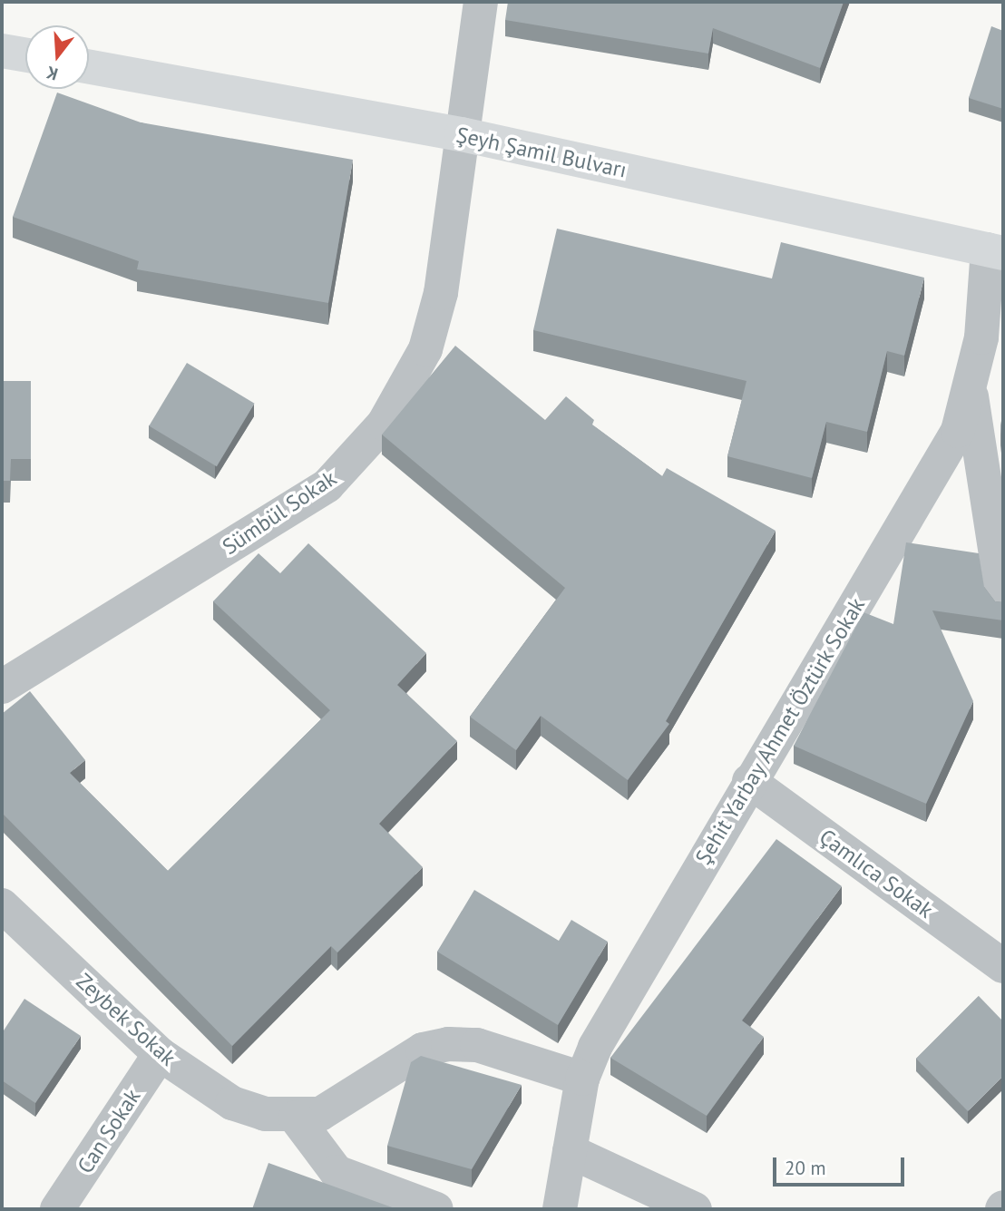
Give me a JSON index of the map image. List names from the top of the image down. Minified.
{"streets":{"main road":["Şeyh Şamil Bulvarı"],"street":["Sümbül Sokak","Şehit Yarbay Ahmet Öztürk Sokak","Çamlıca Sokak","Zeybek Sokak","Can Sokak"]},"crossings":[["Şeyh Şamil Bulvarı","Sümbül Sokak"],["Şeyh Şamil Bulvarı","Şehit Yarbay Ahmet Öztürk Sokak"],["Şehit Yarbay Ahmet Öztürk Sokak","Çamlıca Sokak"],["Şehit Yarbay Ahmet Öztürk Sokak","Zeybek Sokak"],["Zeybek Sokak","Can Sokak"]],"scale_bar":"20 m","north":"bottom"}
